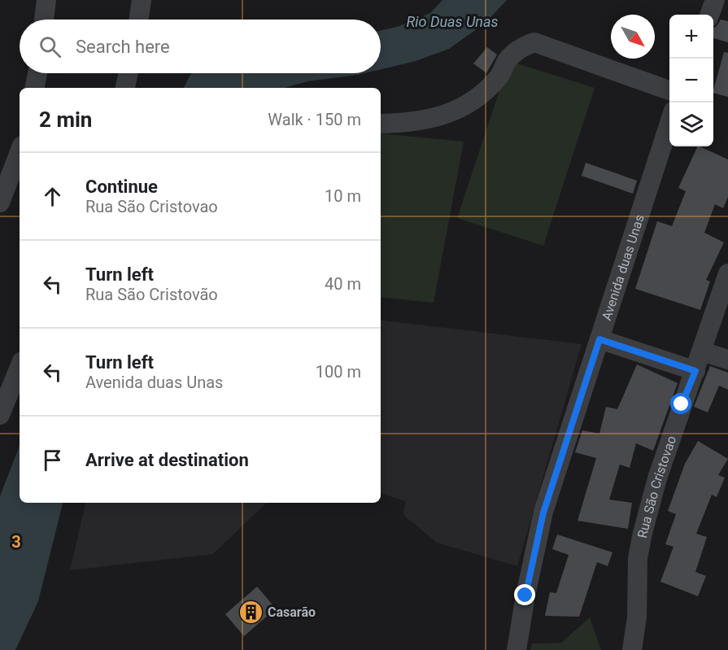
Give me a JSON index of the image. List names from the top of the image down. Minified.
{"streets":{"street":["Avenida duas Unas","Rua São Cristovao"]},"water":["Rio Duas Unas"],"places":{"building":["Casarão"]},"north":"bottom right","page":{"map_buttons":["+","−"],"search":"Search here","heading":["2 min","Walk · 150 m"],"list":[["Continue","Rua São Cristovao","10 m"],["Turn left","Rua São Cristovão","40 m"],["Turn left","Avenida duas Unas","100 m"],"Arrive at destination"]},"grid":{"rows":["3"]}}
